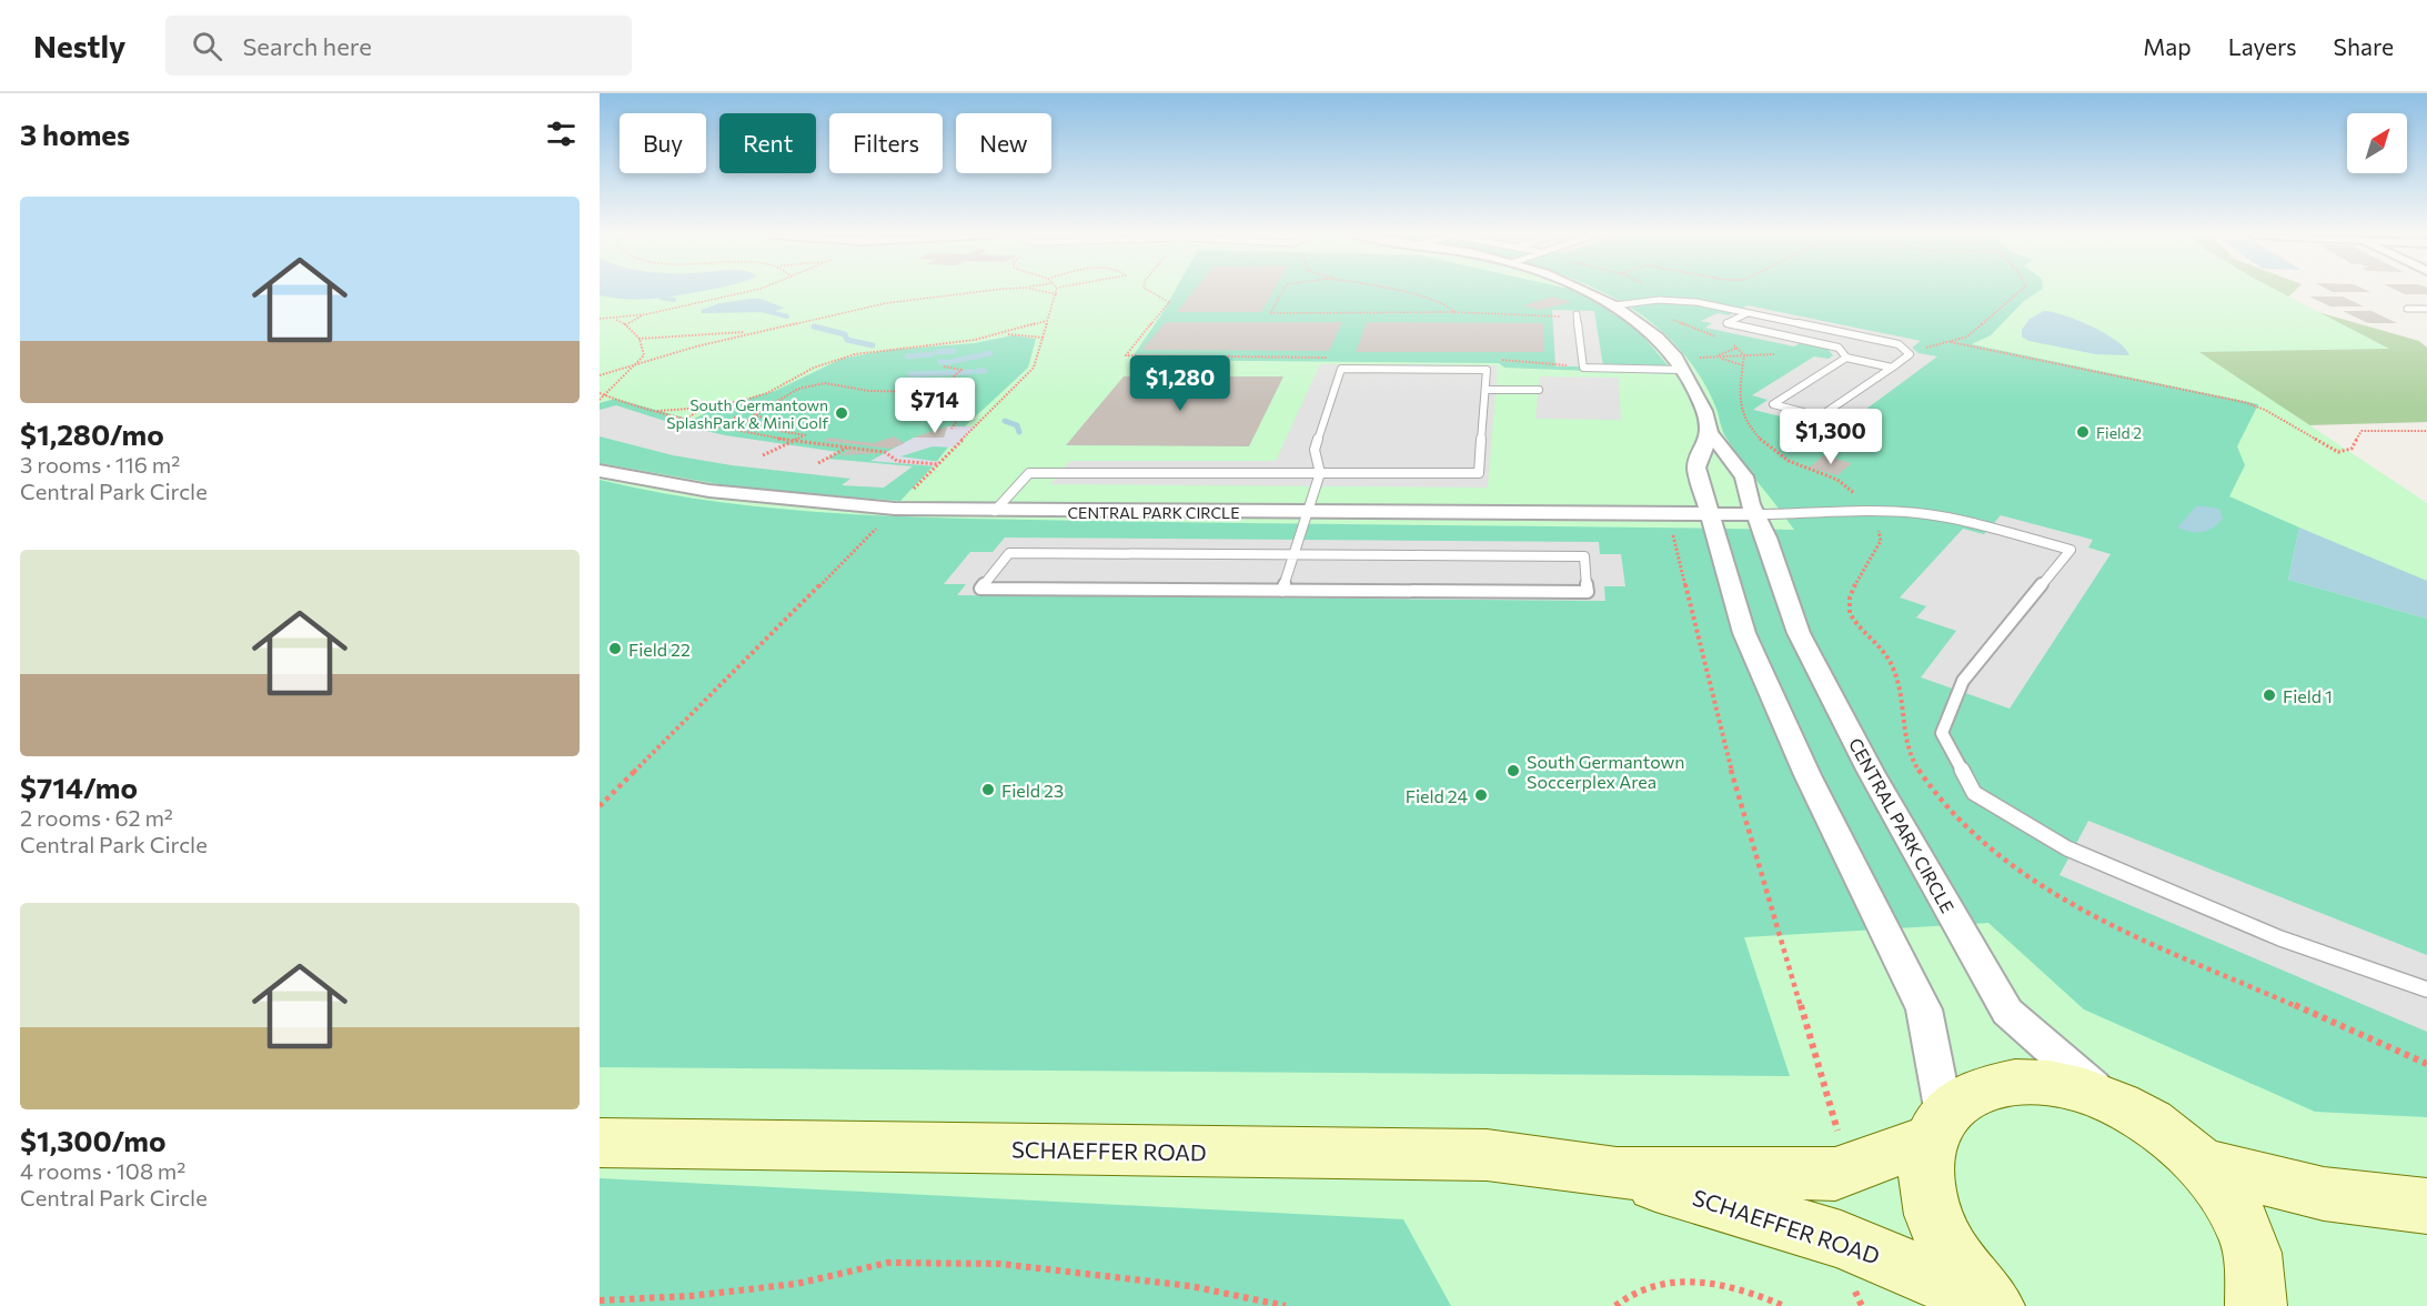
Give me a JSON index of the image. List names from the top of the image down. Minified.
{"streets":{"street":["CENTRAL PARK CIRCLE","SCHAEFFER ROAD"]},"crossings":[["CENTRAL PARK CIRCLE","SCHAEFFER ROAD"]],"places":["South Germantown SplashPark & Mini Golf","Field 2","Field 22","Field 1","South Germantown Soccerplex Area","Field 23","Field 24"],"north":"top right","page":{"header":"Nestly","search":"Search here","nav":["Map","Layers","Share"],"heading":"3 homes","chip":["Buy","Rent","Filters","New"],"list":[{"name":"$1,280/mo","note":"3 rooms · 116 m² · Central Park Circle"},{"name":"$714/mo","note":"2 rooms · 62 m² · Central Park Circle"},{"name":"$1,300/mo","note":"4 rooms · 108 m² · Central Park Circle"}],"price":["$1,280","$714","$1,300"]}}
